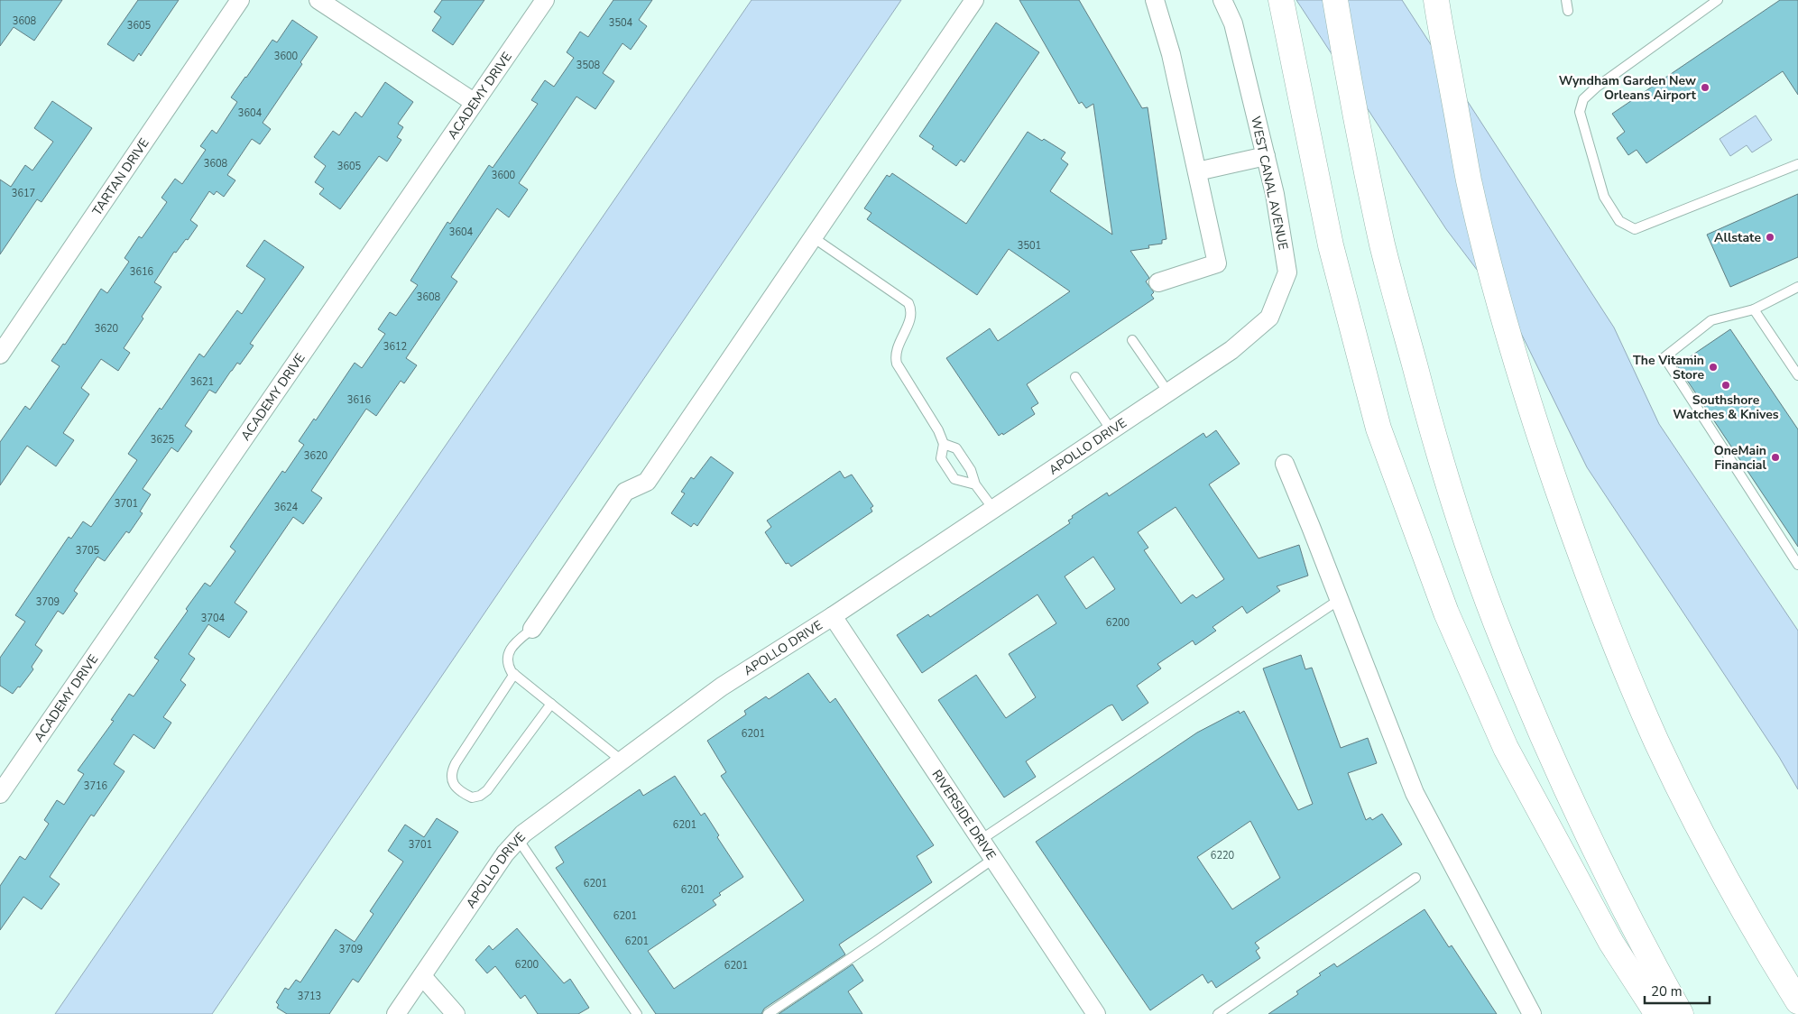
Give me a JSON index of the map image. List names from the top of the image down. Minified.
{"streets":{"street":["ACADEMY DRIVE","TARTAN DRIVE","WEST CANAL AVENUE","APOLLO DRIVE","RIVERSIDE DRIVE"]},"crossings":[["WEST CANAL AVENUE","APOLLO DRIVE"],["APOLLO DRIVE","RIVERSIDE DRIVE"]],"places":["Wyndham Garden New Orleans Airport","Allstate","The Vitamin Store","Southshore Watches & Knives","OneMain Financial"],"house_numbers":["3608","3504","3605","3600","3508","3604","3608","3605","3600","3617","3604","3501","3616","3608","3620","3612","3621","3616","3625","3620","3701","3624","3705","3709","3704","6200","6201","3716","6201","3701","6220","6201","6201","6201","6201","3709","6200","6201","3713"],"scale_bar":"20 m"}
